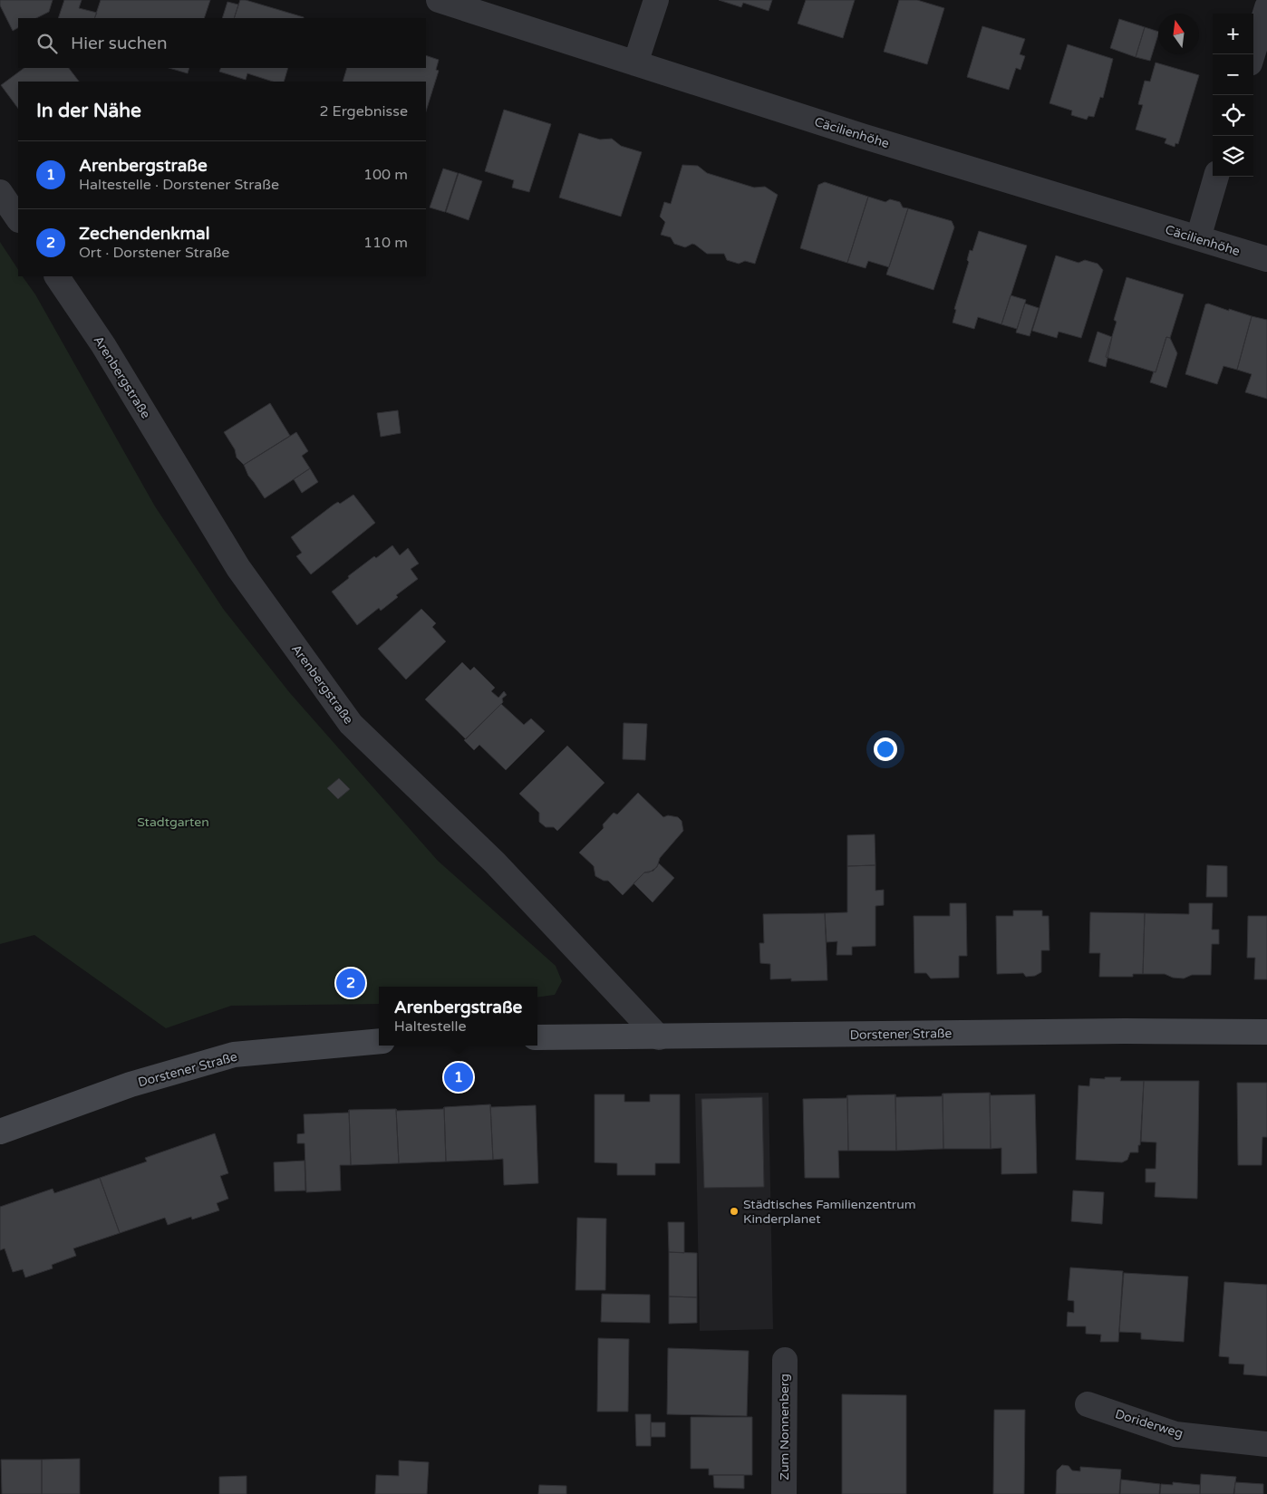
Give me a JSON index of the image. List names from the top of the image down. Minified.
{"streets":{"main road":["Dorstener Straße"],"street":["Cäcilienhöhe","Arenbergstraße","Doriderweg","Zum Nonnenberg"]},"crossings":[["Arenbergstraße","Dorstener Straße"]],"parks":["Stadtgarten"],"places":["Städtisches Familienzentrum Kinderplanet"],"north":"top","page":{"map_buttons":["+","−"],"search":"Hier suchen","heading":["In der Nähe","2 Ergebnisse"],"list":[{"mark":"1","name":"Arenbergstraße","note":"Haltestelle · Dorstener Straße","value":"100 m"},{"mark":"2","name":"Zechendenkmal","note":"Ort · Dorstener Straße","value":"110 m"}],"pins":["2","1"],"popup":["Arenbergstraße","Haltestelle"]}}
